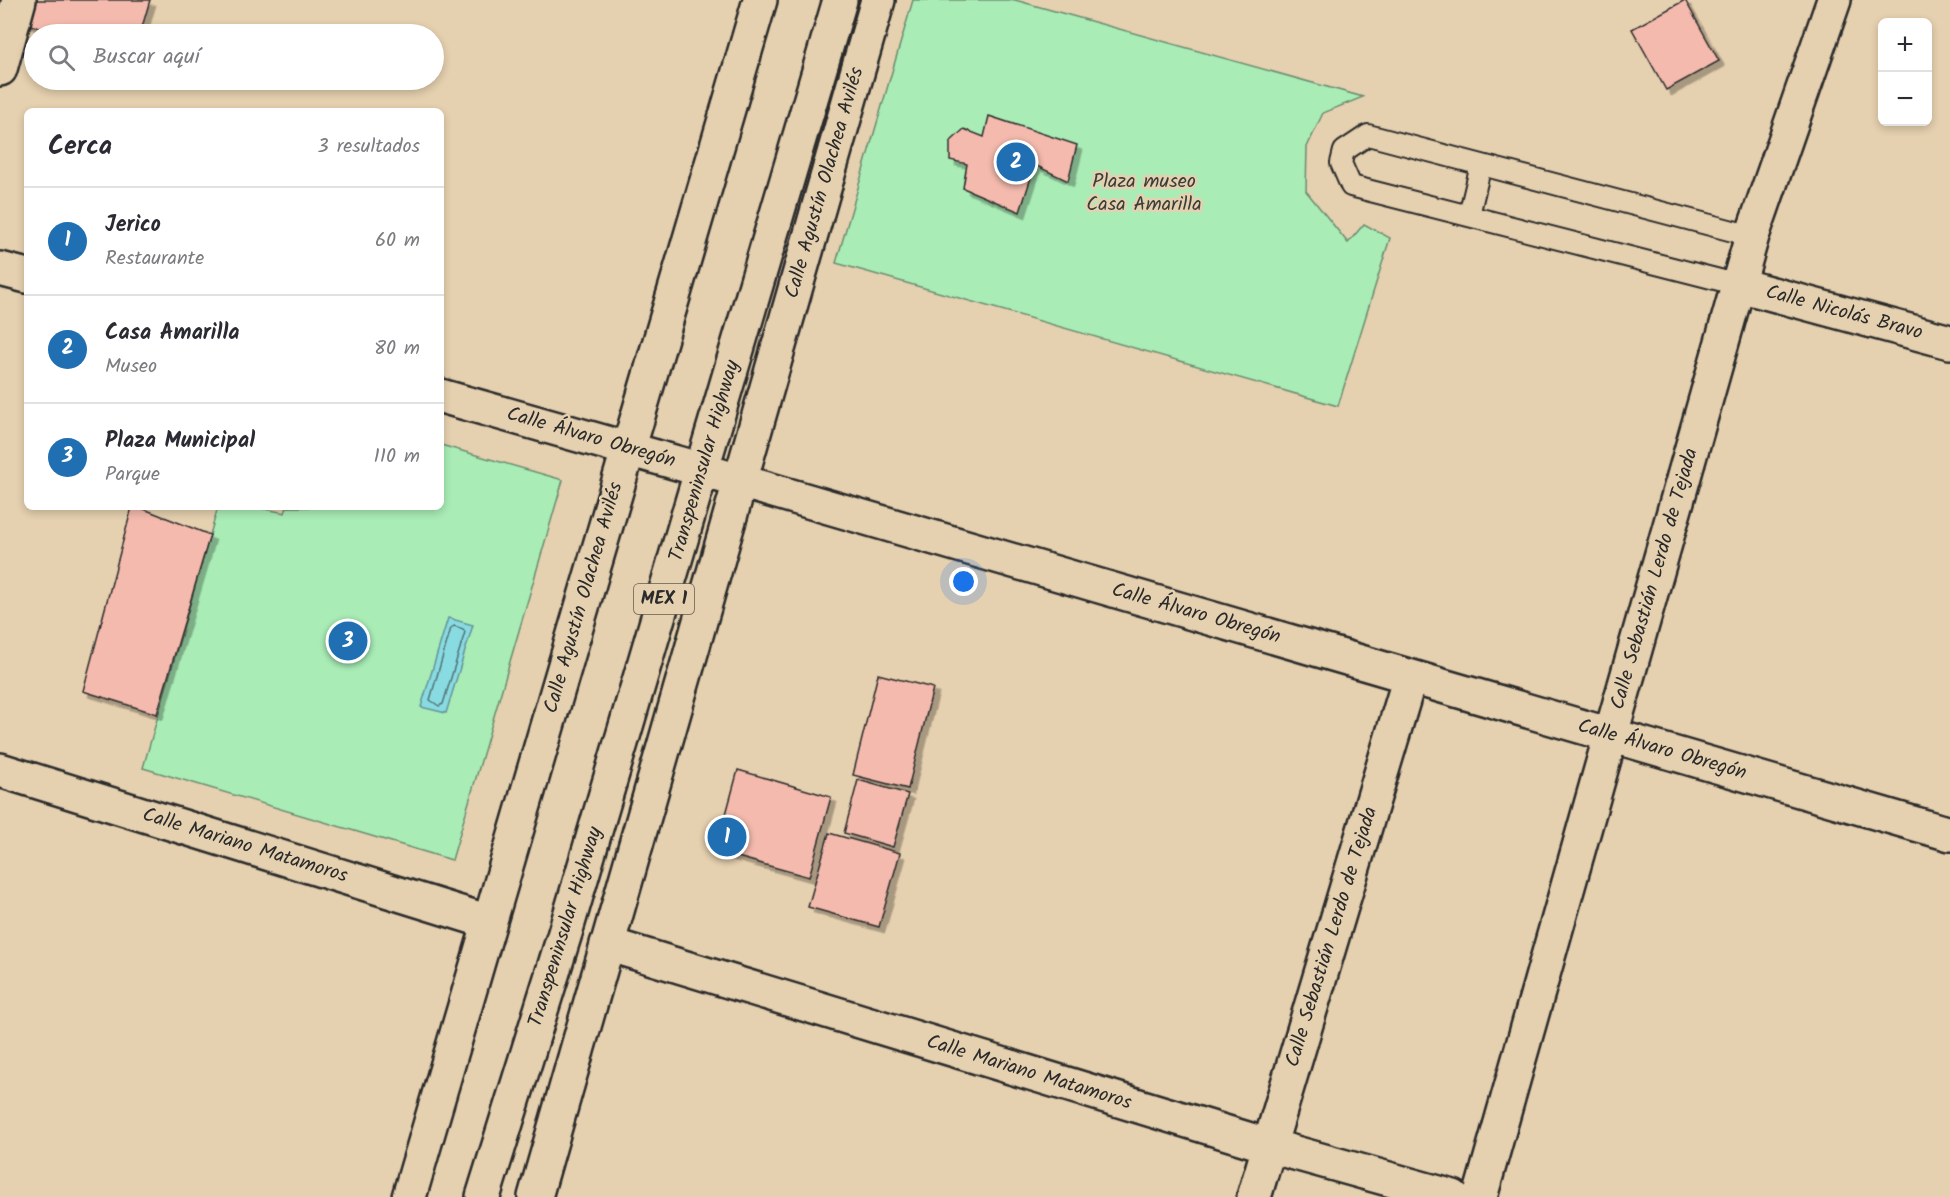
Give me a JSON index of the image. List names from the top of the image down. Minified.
{"streets":{"main road":["Calle Agustín Olachea Avilés","Calle Nicolás Bravo","Calle Álvaro Obregón","Transpeninsular Highway","Calle Sebastián Lerdo de Tejada","MEX 1","Calle Mariano Matamoros"]},"crossings":[["Calle Agustín Olachea Avilés","Calle Álvaro Obregón"],["Calle Agustín Olachea Avilés","Calle Mariano Matamoros"],["Calle Nicolás Bravo","Calle Sebastián Lerdo de Tejada"],["Calle Álvaro Obregón","Transpeninsular Highway"],["Calle Álvaro Obregón","Calle Sebastián Lerdo de Tejada"],["Calle Sebastián Lerdo de Tejada","Calle Mariano Matamoros"]],"parks":["Plaza museo Casa Amarilla"],"page":{"map_buttons":["+","−"],"search":"Buscar aquí","heading":["Cerca","3 resultados"],"pins":["2","3","1"],"list":[{"mark":"1","name":"Jerico","note":"Restaurante","value":"60 m"},{"mark":"2","name":"Casa Amarilla","note":"Museo","value":"80 m"},{"mark":"3","name":"Plaza Municipal","note":"Parque","value":"110 m"}]}}
